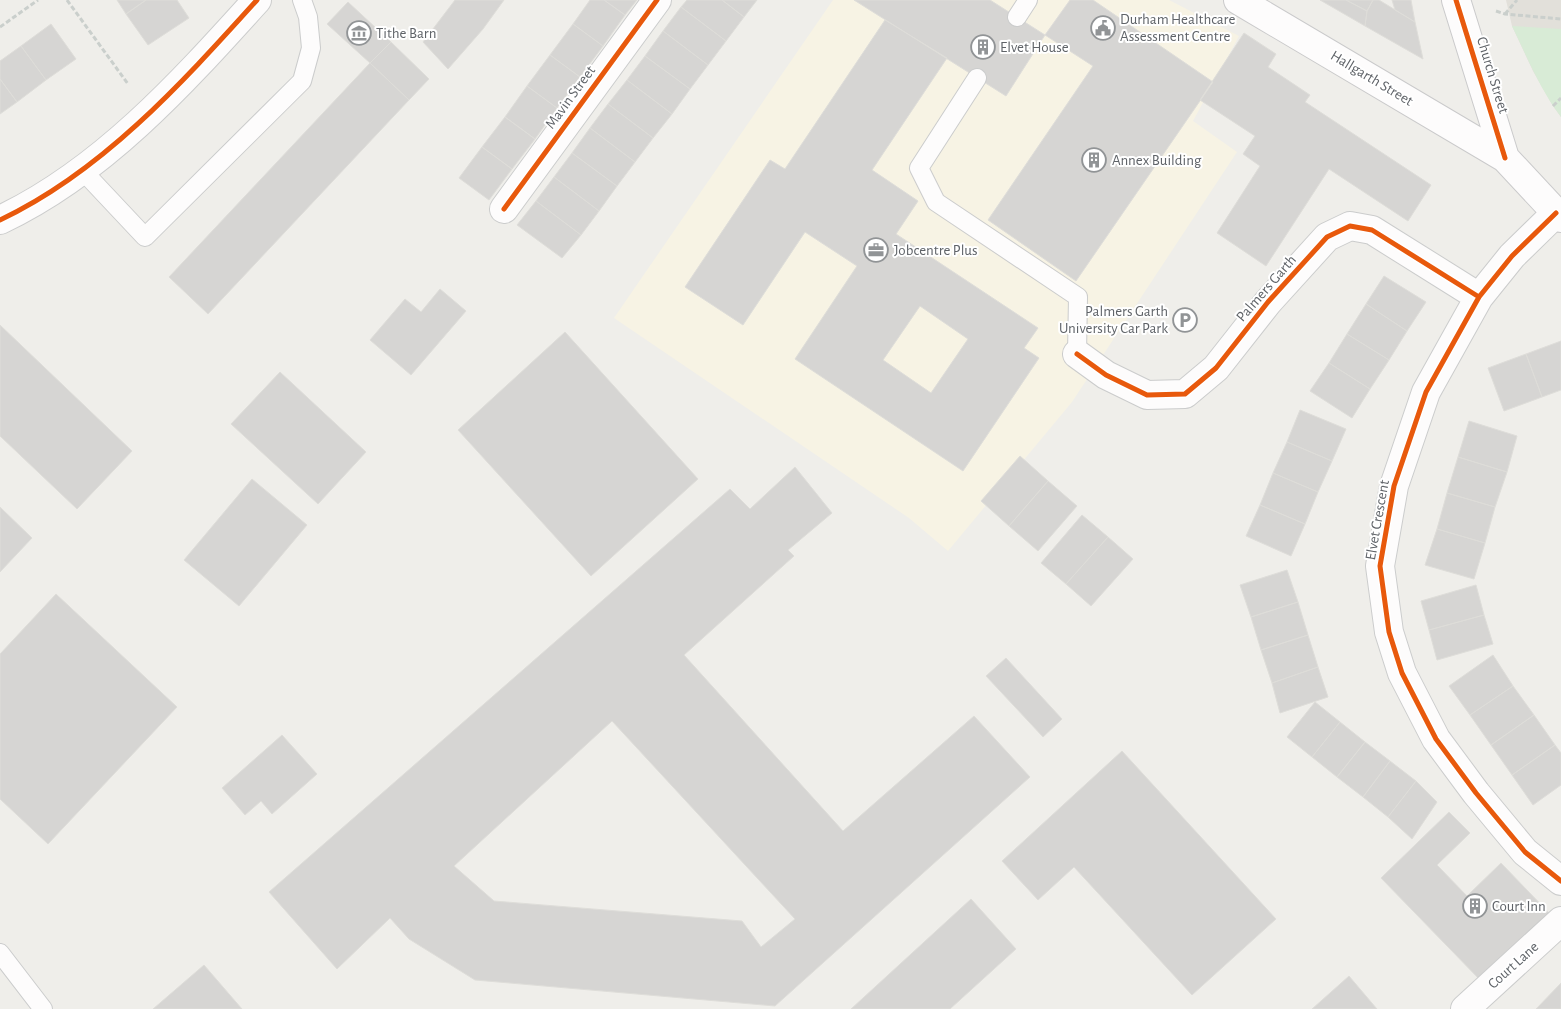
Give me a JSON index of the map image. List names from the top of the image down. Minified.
{"streets":{"street":["Church Street","Hallgarth Street","Mavin Street","Palmers Garth","Elvet Crescent","Court Lane"]},"crossings":[["Church Street","Hallgarth Street"],["Palmers Garth","Elvet Crescent"]],"places":{"public building":["Durham Healthcare Assessment Centre"],"museum":["Tithe Barn"],"building":["Elvet House","Annex Building","Court Inn"],"office":["Jobcentre Plus"],"parking":["Palmers Garth University Car Park"]}}
